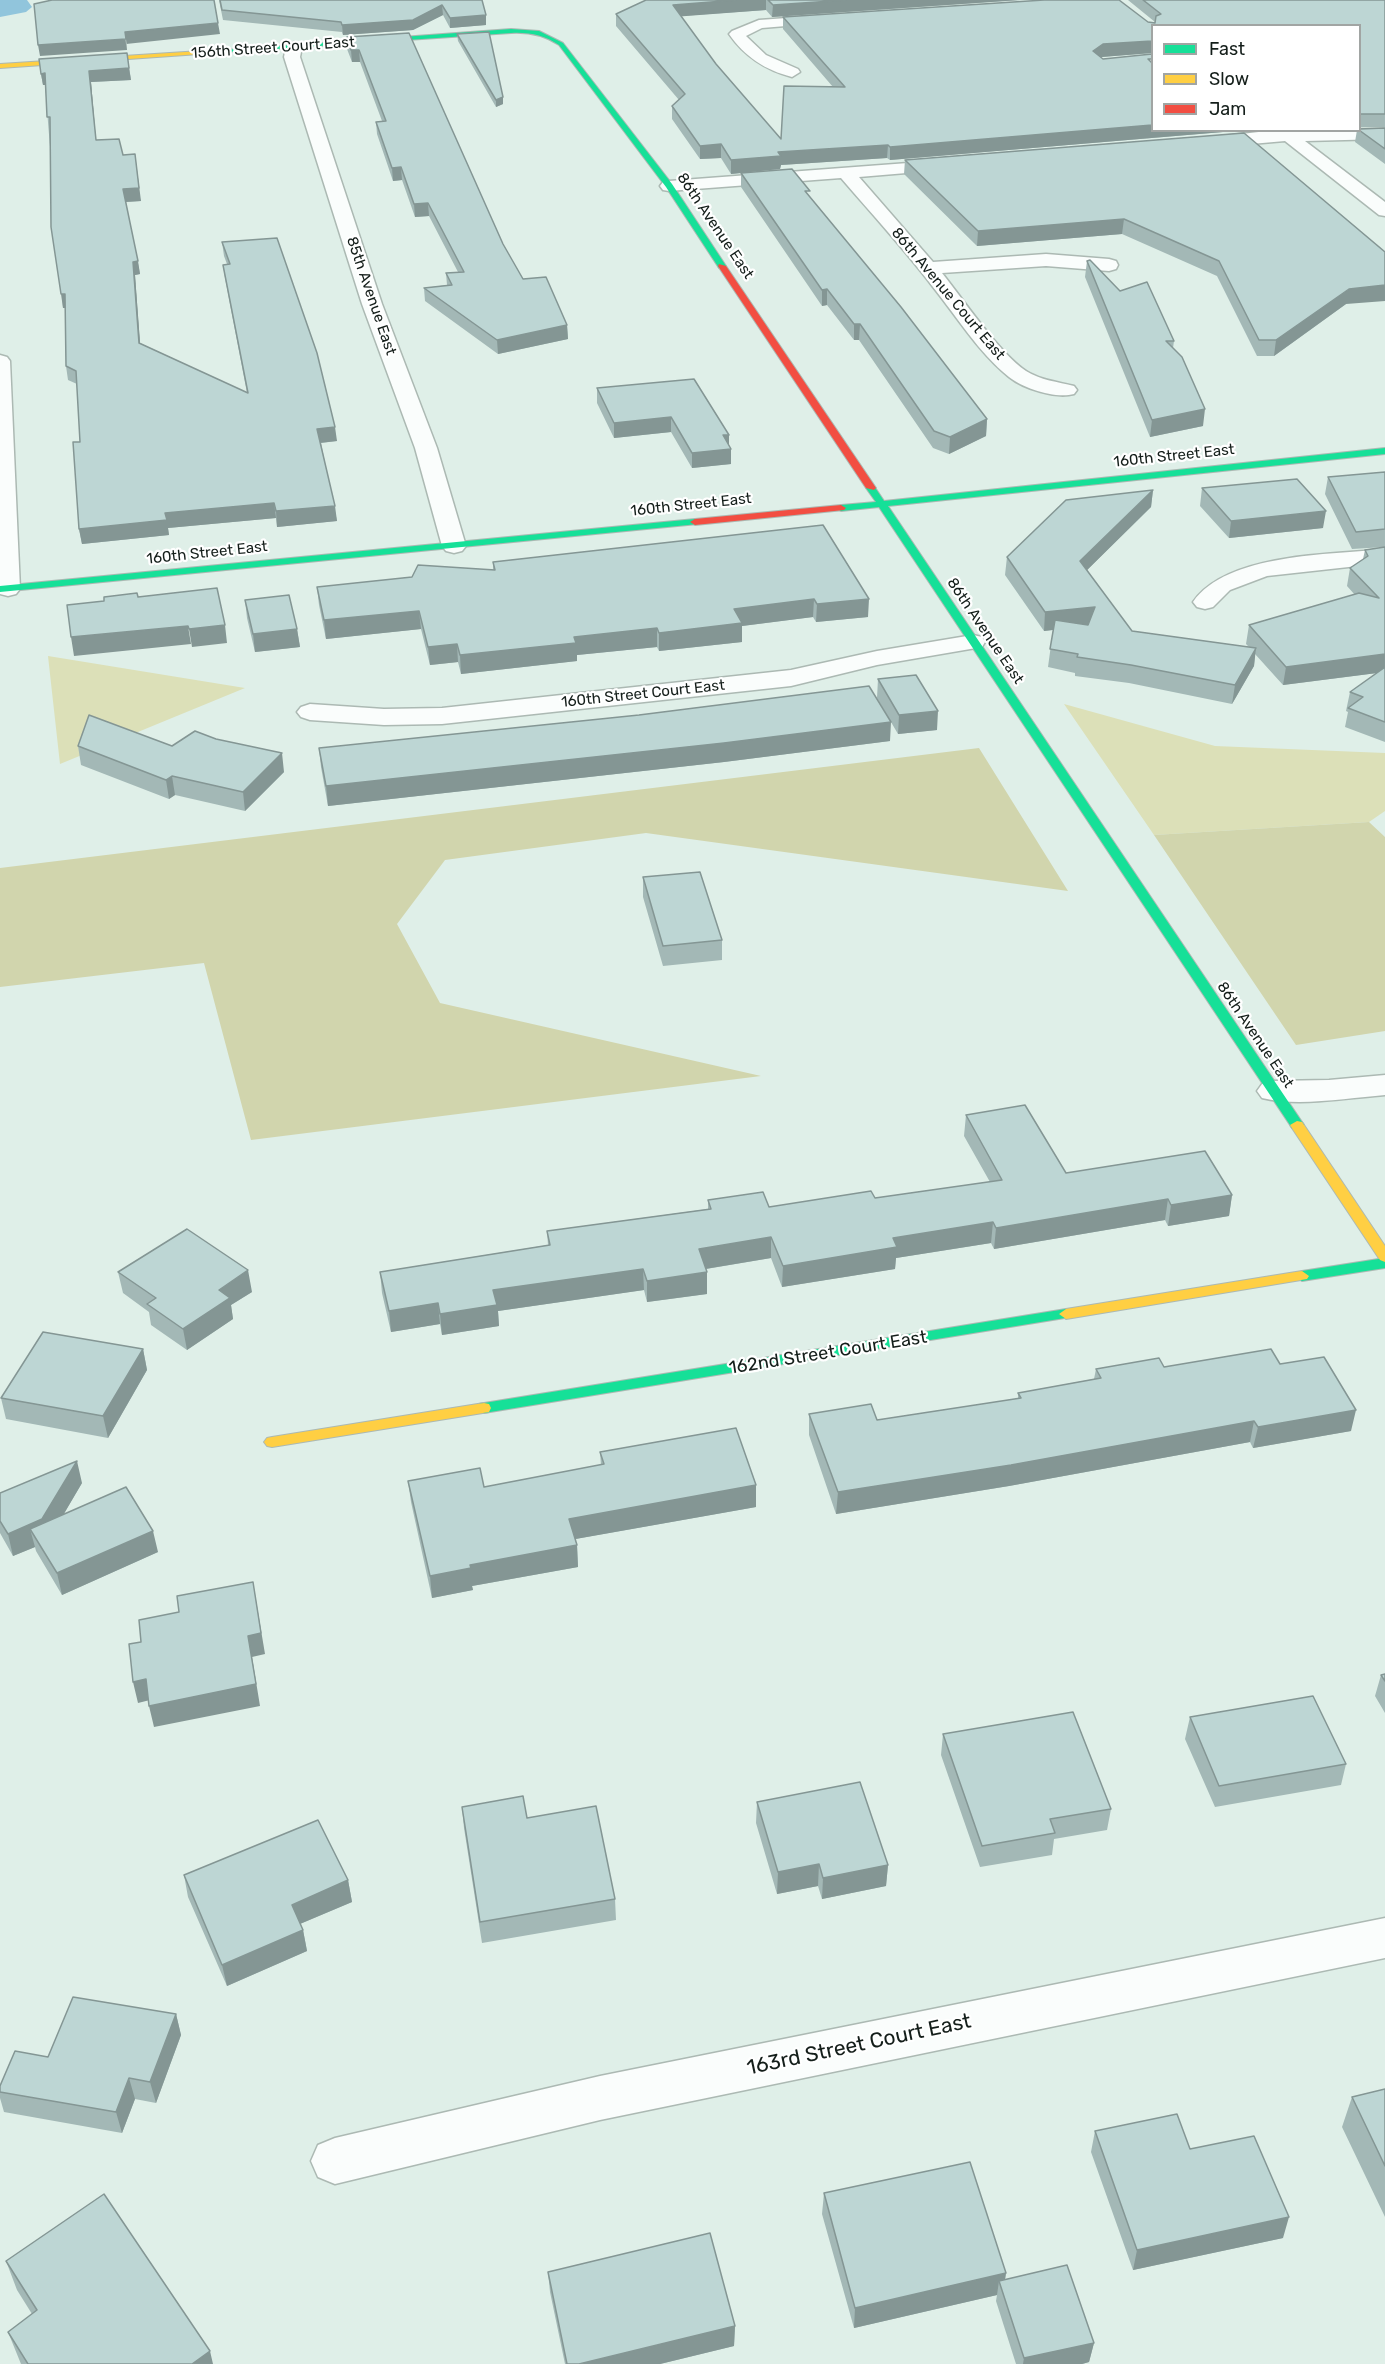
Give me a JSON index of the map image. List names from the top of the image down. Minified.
{"streets":{"street":["156th Street Court East","86th Avenue East","86th Avenue Court East","85th Avenue East","160th Street East","160th Street Court East","162nd Street Court East","163rd Street Court East"]},"crossings":[["156th Street Court East","86th Avenue East"],["156th Street Court East","85th Avenue East"],["86th Avenue East","160th Street East"],["86th Avenue East","160th Street Court East"],["85th Avenue East","160th Street East"]],"legend":["Fast","Slow","Jam"]}
